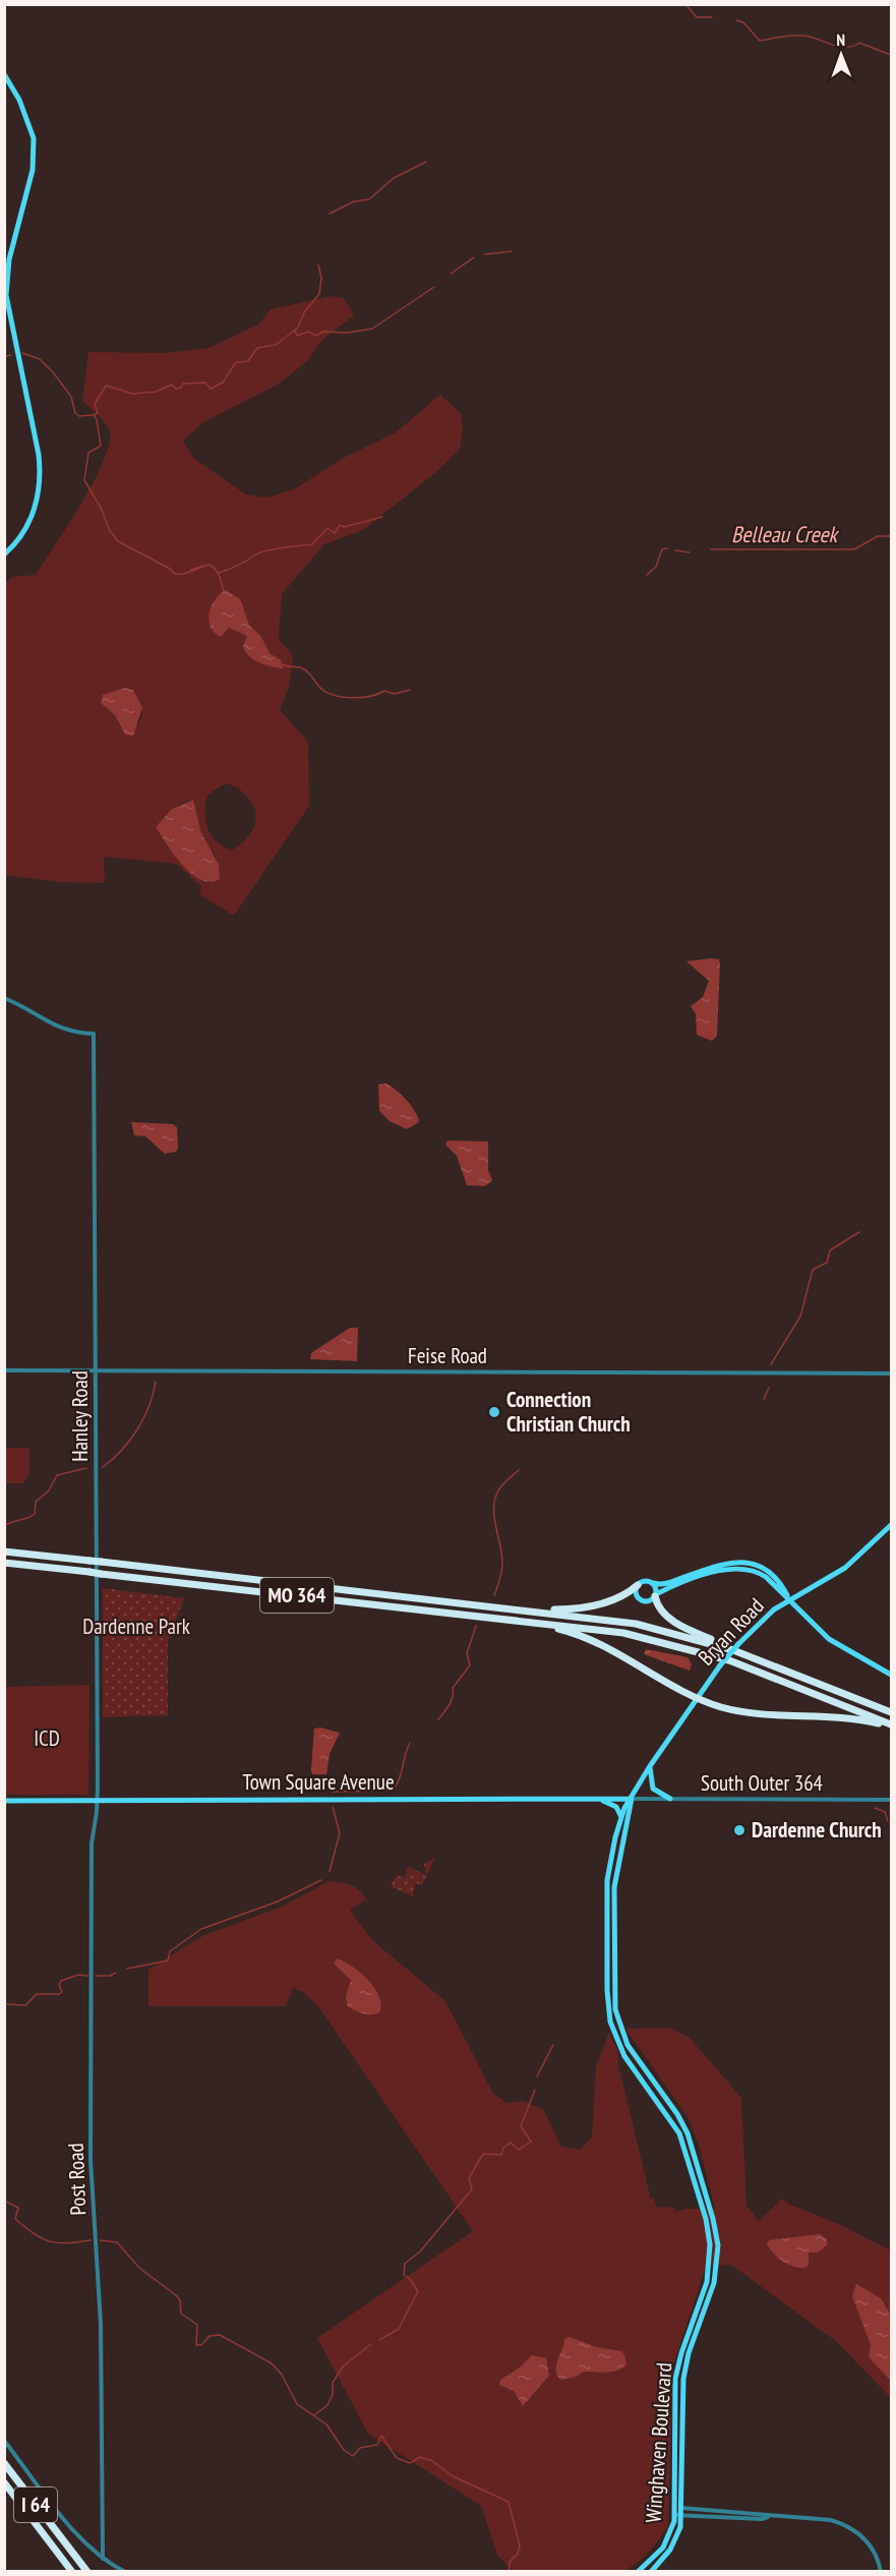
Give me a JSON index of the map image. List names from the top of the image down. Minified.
{"streets":{"highway":["MO 364","I 64"],"main road":["Bryan Road","Town Square Avenue","Winghaven Boulevard"],"street":["Feise Road","Hanley Road","South Outer 364","Post Road"]},"crossings":[["Feise Road","Hanley Road"],["Hanley Road","Town Square Avenue"],["Hanley Road","Post Road"],["Bryan Road","Town Square Avenue"],["Bryan Road","South Outer 364"],["Bryan Road","Winghaven Boulevard"],["Town Square Avenue","South Outer 364"],["Town Square Avenue","Post Road"],["Town Square Avenue","Winghaven Boulevard"],["South Outer 364","Winghaven Boulevard"]],"water":["Belleau Creek"],"parks":["Dardenne Park","ICD"],"places":["Connection Christian Church","Dardenne Church"],"north":"top"}
